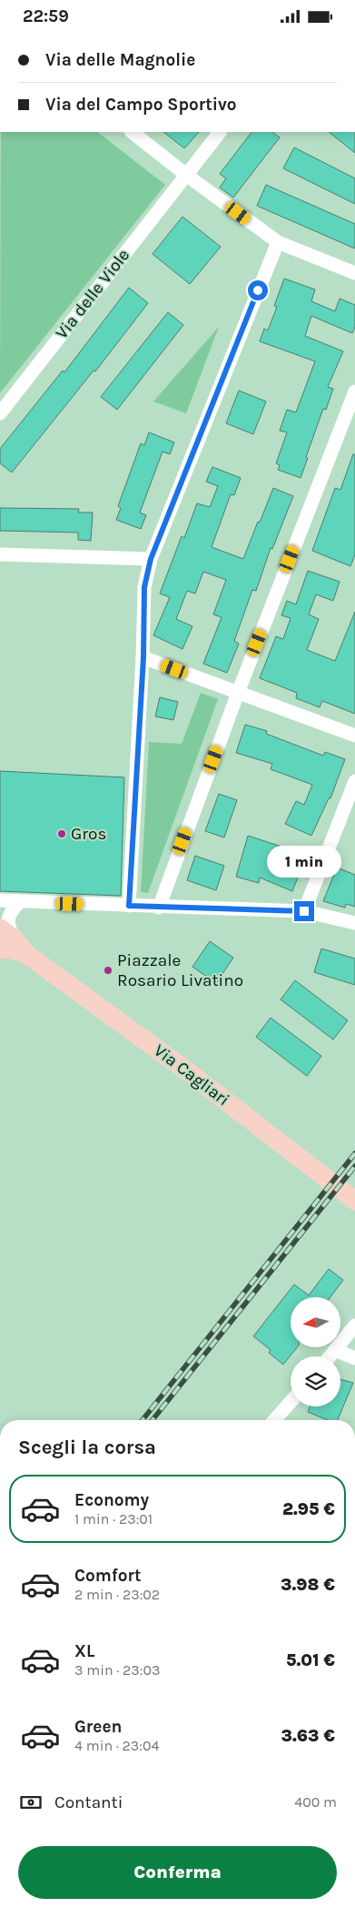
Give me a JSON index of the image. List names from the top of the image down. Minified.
{"streets":{"street":["Via delle Viole","Via Cagliari"]},"places":["Gros","Piazzale Rosario Livatino"],"north":"left","page":{"status":"22:59","banner":["Via delle Magnolie","Via del Campo Sportivo"],"bubble":"1 min","heading":"Scegli la corsa","list":[{"name":"Economy","note":"1 min · 23:01","value":"2.95 €"},{"name":"Comfort","note":"2 min · 23:02","value":"3.98 €"},{"name":"XL","note":"3 min · 23:03","value":"5.01 €"},{"name":"Green","note":"4 min · 23:04","value":"3.63 €"}],"pay":["Contanti","400 m"],"buttons":"Conferma"}}
